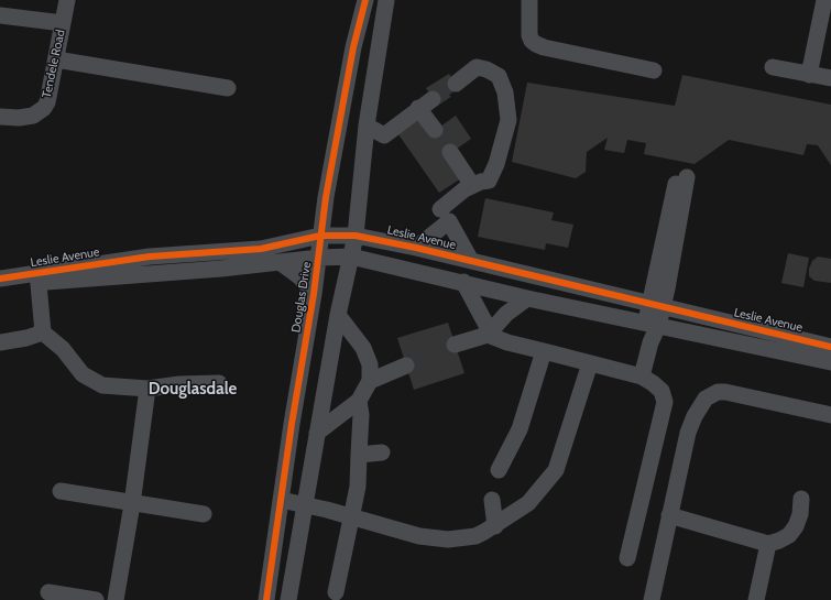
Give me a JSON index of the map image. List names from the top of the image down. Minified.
{"streets":{"street":["Tendele Road","Leslie Avenue","Douglas Drive"]},"crossings":[["Leslie Avenue","Douglas Drive"]],"districts":["Douglasdale"]}
